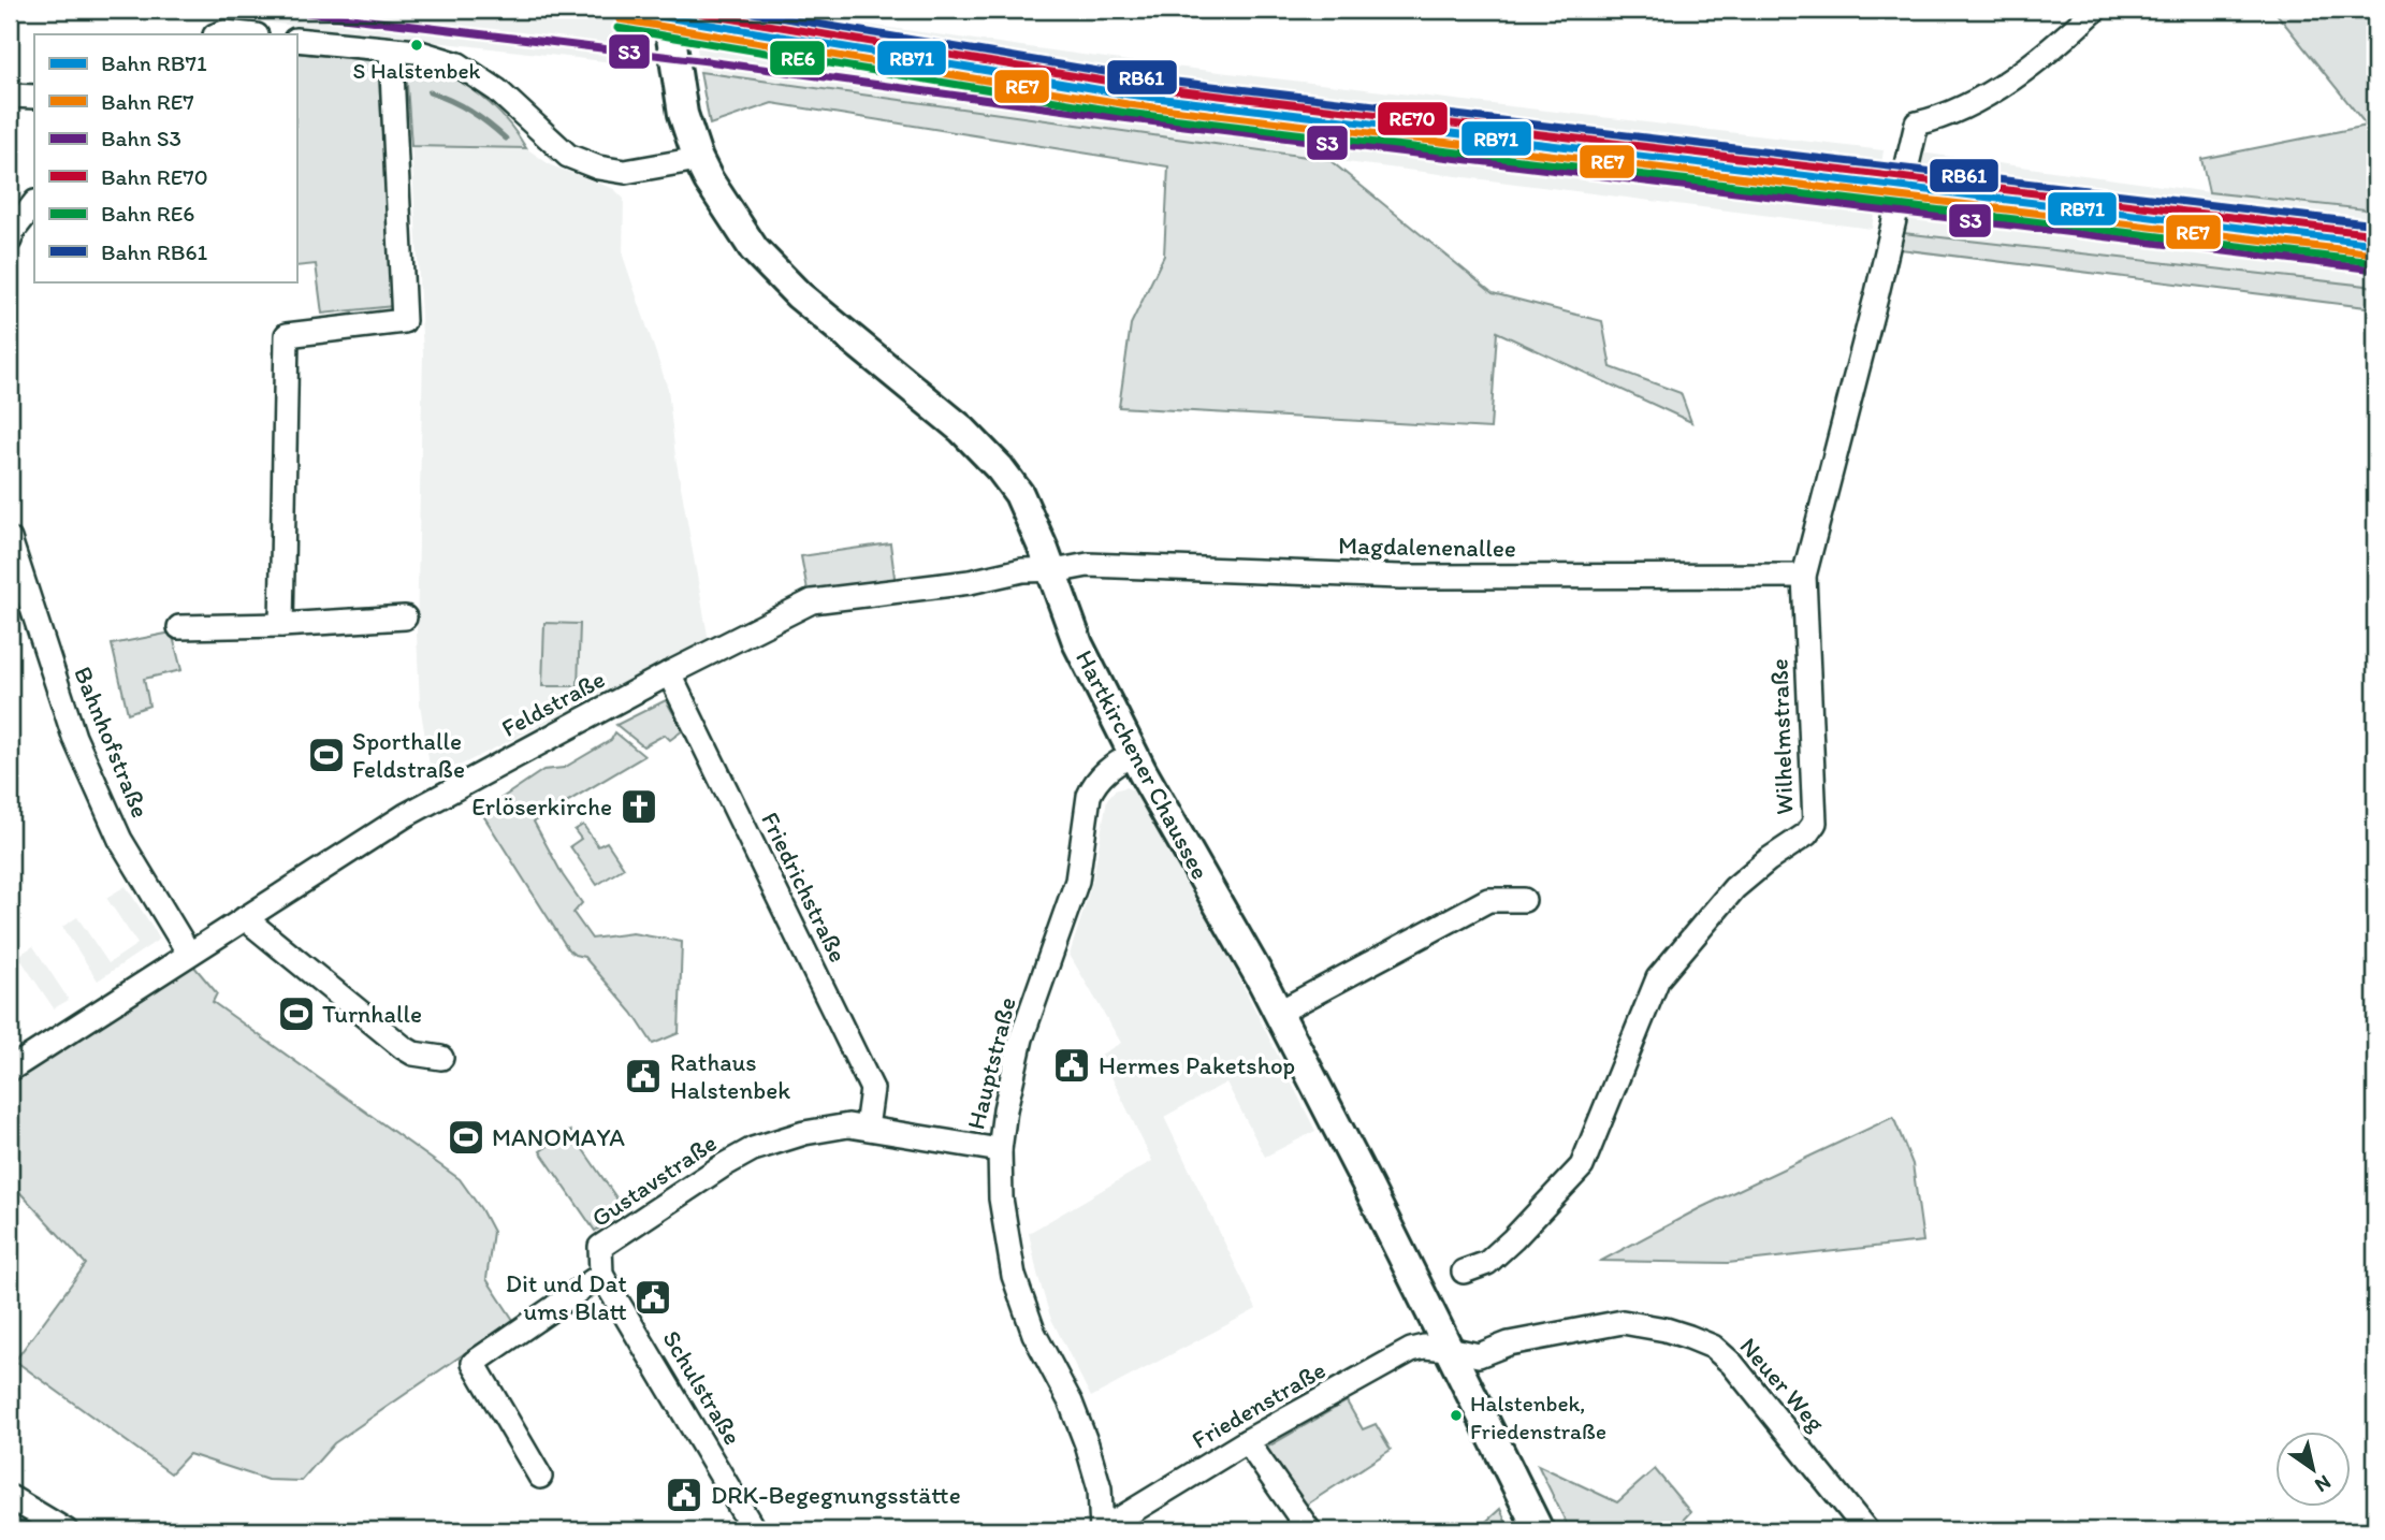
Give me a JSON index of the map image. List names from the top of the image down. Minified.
{"streets":{"main road":["Hartkirchener Chaussee"],"street":["Magdalenenallee","Feldstraße","Wilhelmstraße","Bahnhofstraße","Friedrichstraße","Hauptstraße","Gustavstraße","Neuer Weg","Schulstraße","Friedenstraße"]},"crossings":[["Magdalenenallee","Feldstraße"],["Magdalenenallee","Wilhelmstraße"],["Magdalenenallee","Hartkirchener Chaussee"],["Feldstraße","Bahnhofstraße"],["Feldstraße","Hartkirchener Chaussee"],["Feldstraße","Friedrichstraße"],["Hartkirchener Chaussee","Hauptstraße"],["Hartkirchener Chaussee","Neuer Weg"],["Hartkirchener Chaussee","Friedenstraße"],["Friedrichstraße","Gustavstraße"],["Hauptstraße","Gustavstraße"],["Hauptstraße","Friedenstraße"],["Gustavstraße","Schulstraße"],["Neuer Weg","Friedenstraße"]],"places":{"other":["S Halstenbek","Halstenbek, Friedenstraße"],"sports":["Sporthalle Feldstraße","Turnhalle","MANOMAYA"],"church":["Erlöserkirche"],"public building":["Hermes Paketshop","Rathaus Halstenbek","Dit und Dat ums Blatt","DRK-Begegnungsstätte"]},"lines":["rail line RB71","rail line S3","rail line RE70","rail line RB61","rail line RE7","rail line RE6"],"legend":["Bahn RB71","Bahn RE7","Bahn S3","Bahn RE70","Bahn RE6","Bahn RB61"],"north":"bottom right"}
